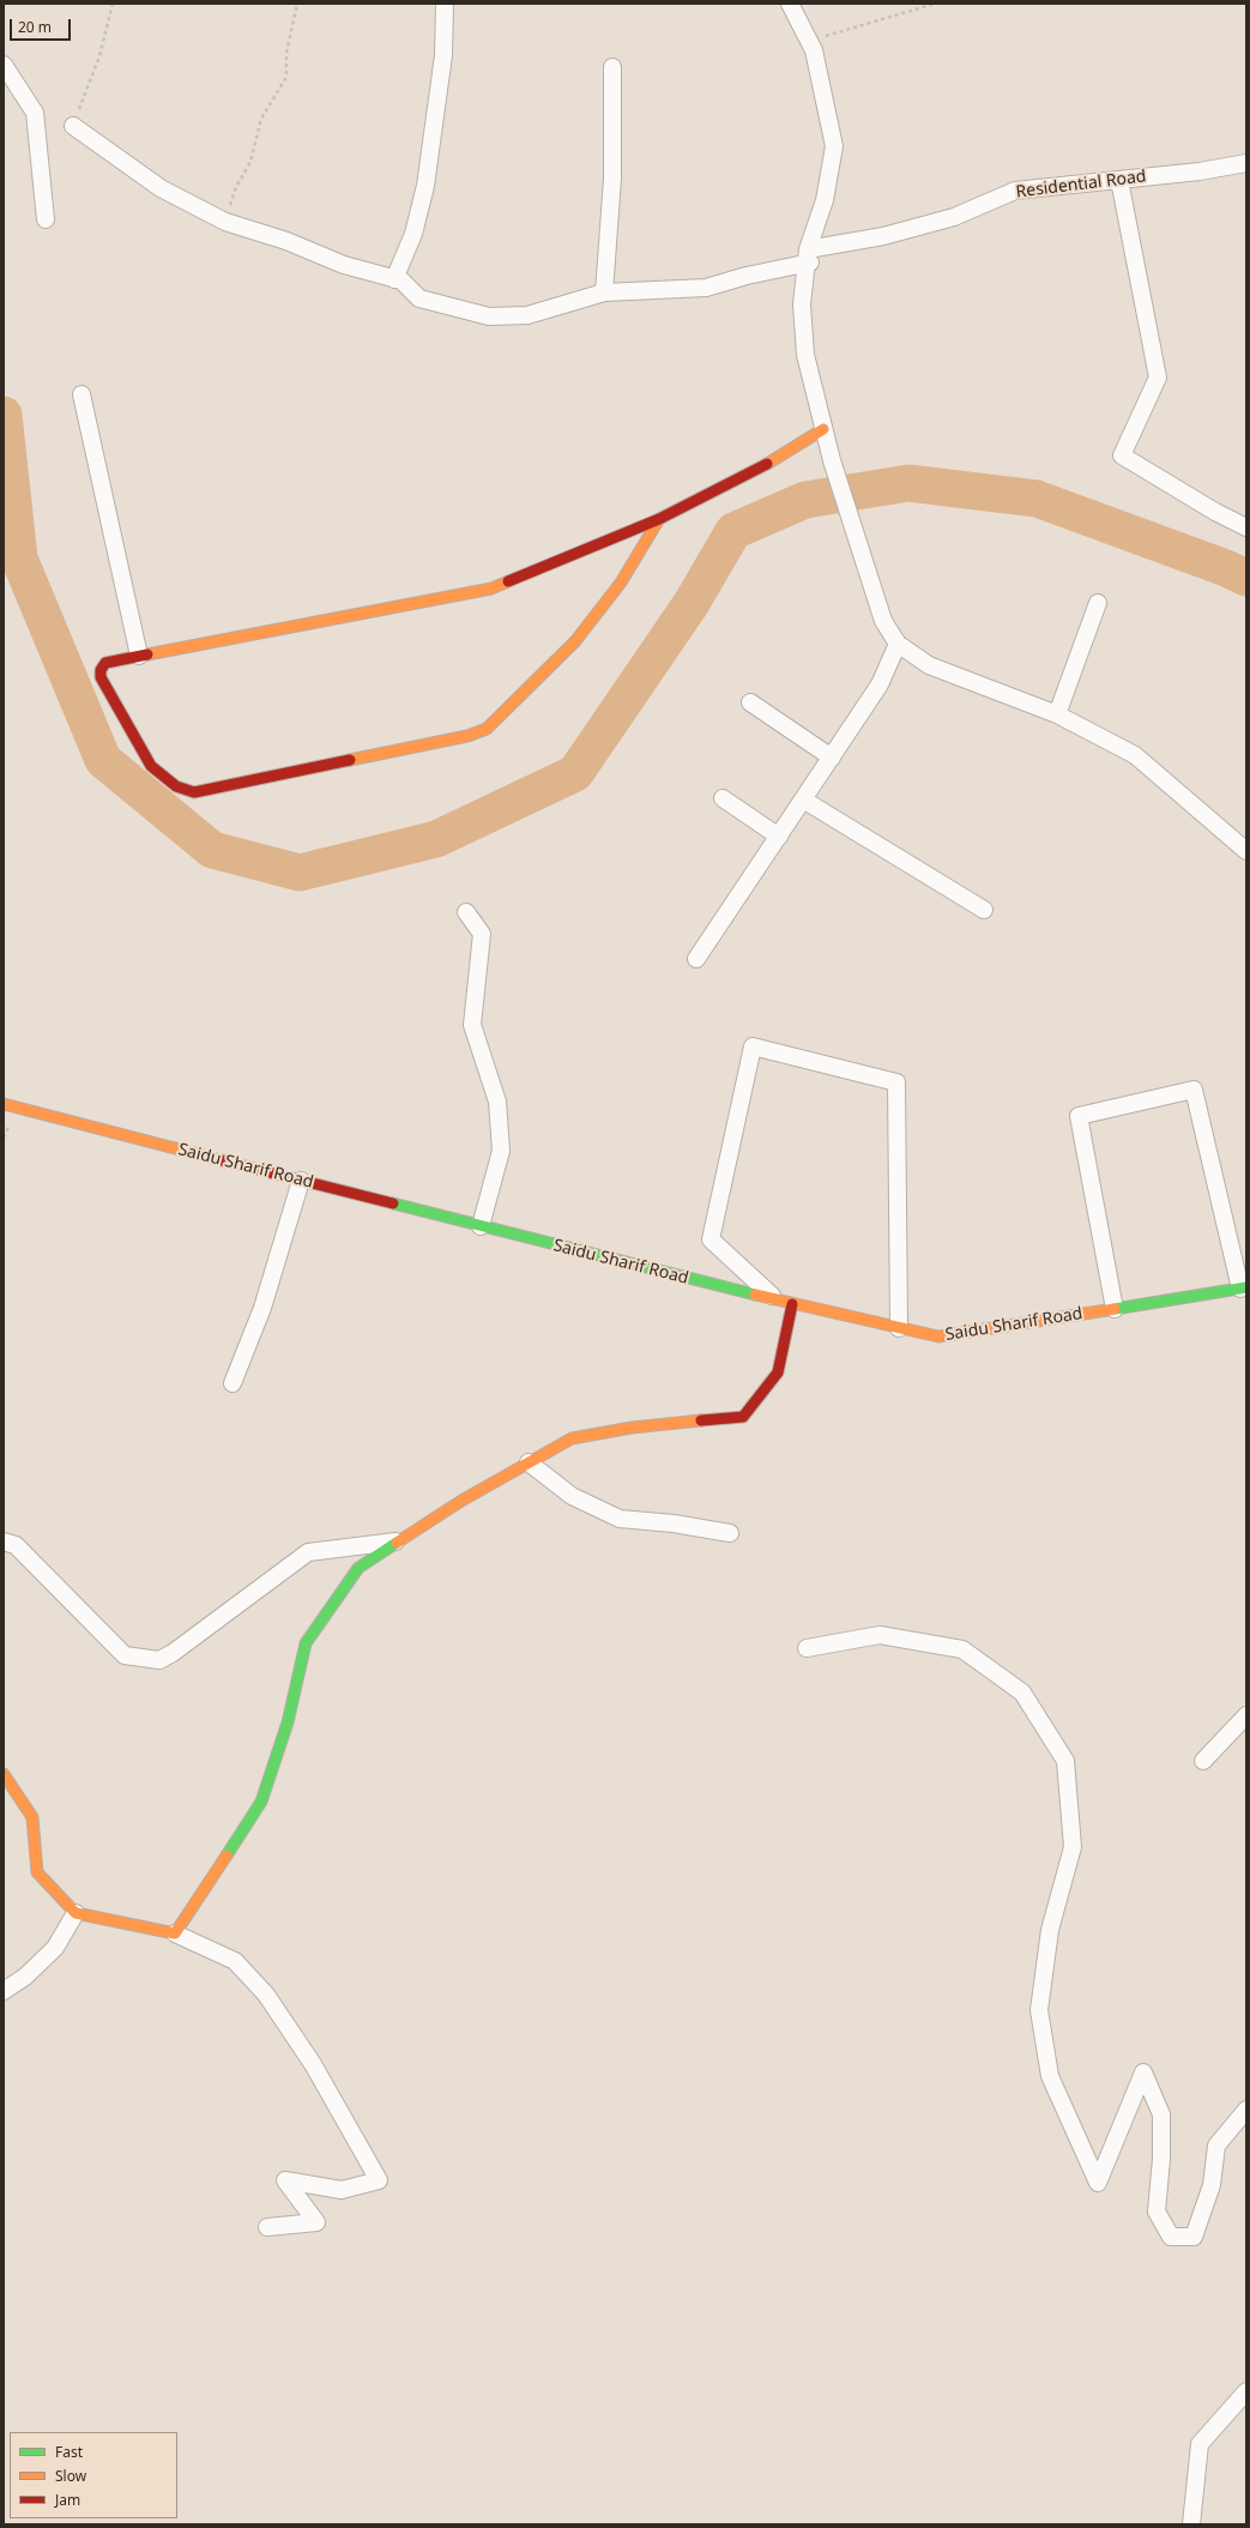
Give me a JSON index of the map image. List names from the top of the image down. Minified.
{"streets":{"street":["Residential Road","Saidu Sharif Road"]},"legend":["Fast","Slow","Jam"],"scale_bar":"20 m"}
